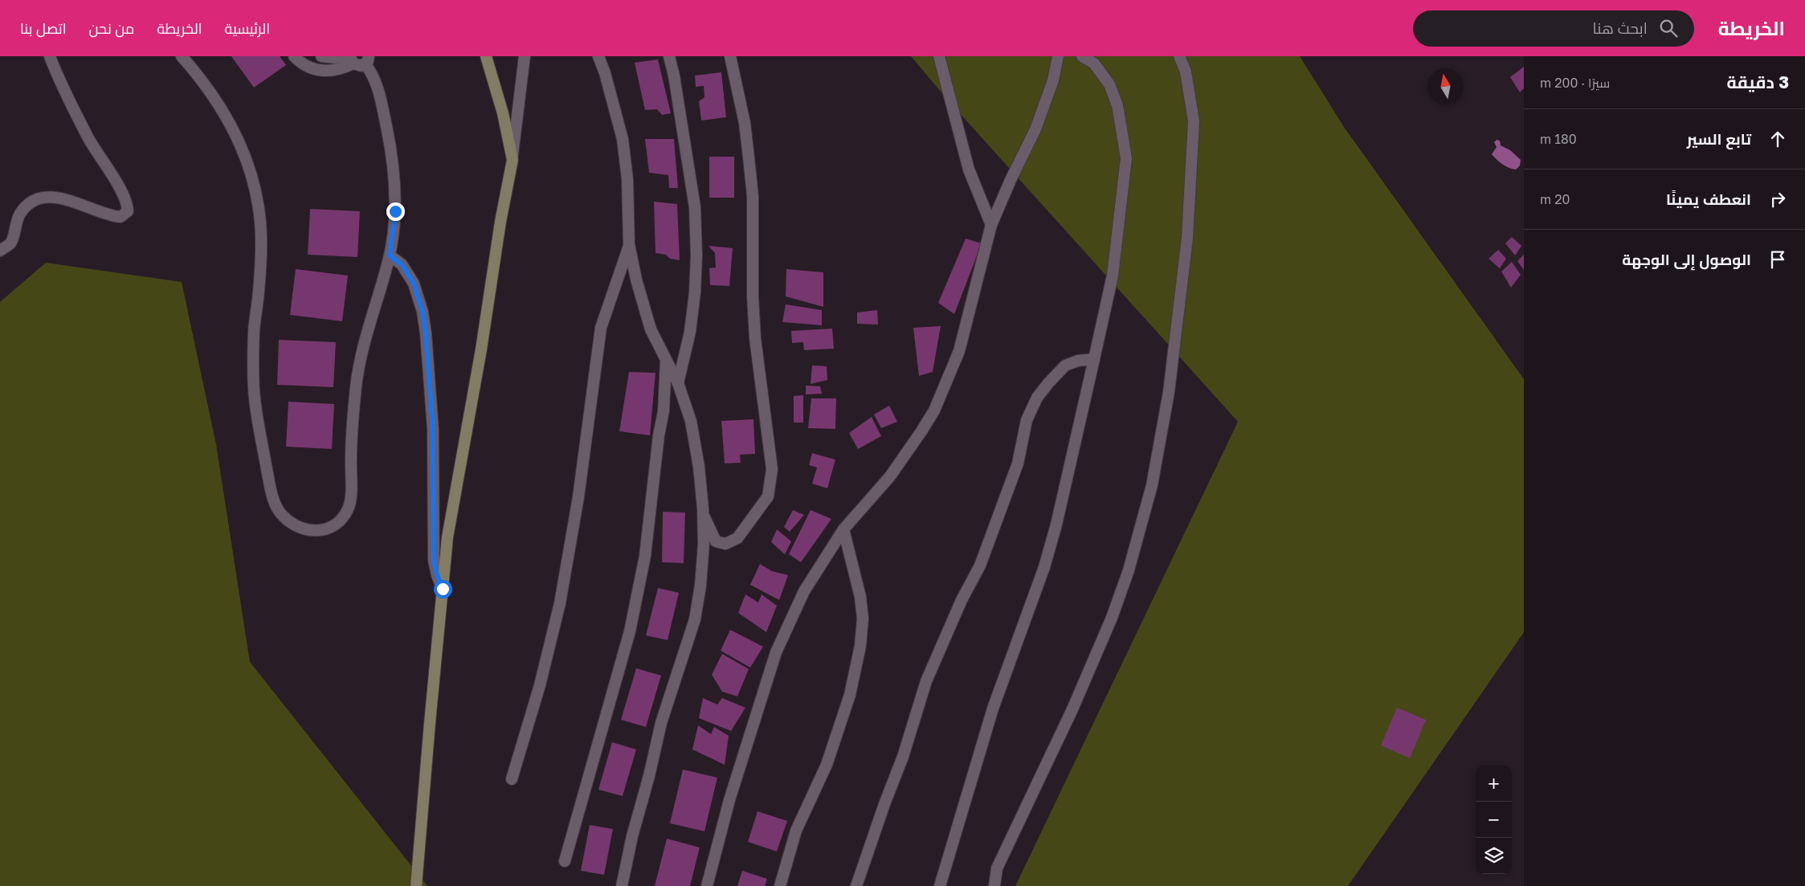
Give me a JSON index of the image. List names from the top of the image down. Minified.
{"north":"top","page":{"header":"الخريطة","search":"ابحث هنا","nav":["الرئيسية","الخريطة","من نحن","اتصل بنا"],"heading":["3 دقيقة","سيرًا · 200 m"],"list":[["تابع السير","180 m"],["انعطف يمينًا","20 m"],"الوصول إلى الوجهة"],"map_buttons":["+","−"]}}
